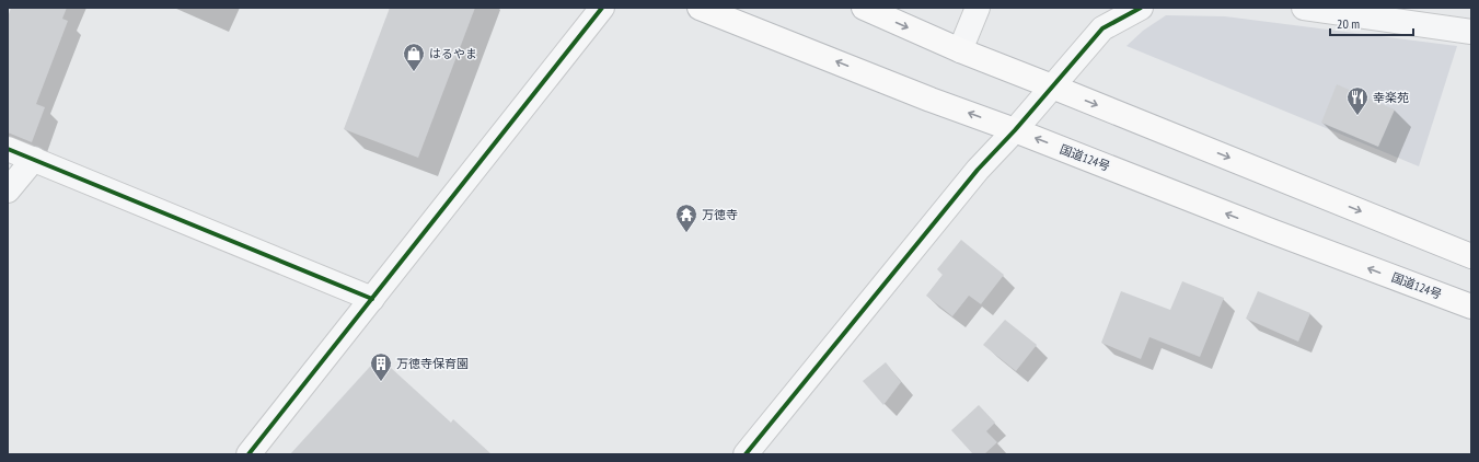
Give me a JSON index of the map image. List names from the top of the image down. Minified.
{"streets":{"highway":["国道124号"]},"places":{"shop":["はるやま"],"restaurant":["幸楽苑"],"temple":["万徳寺"],"building":["万徳寺保育園"]},"scale_bar":"20 m"}
